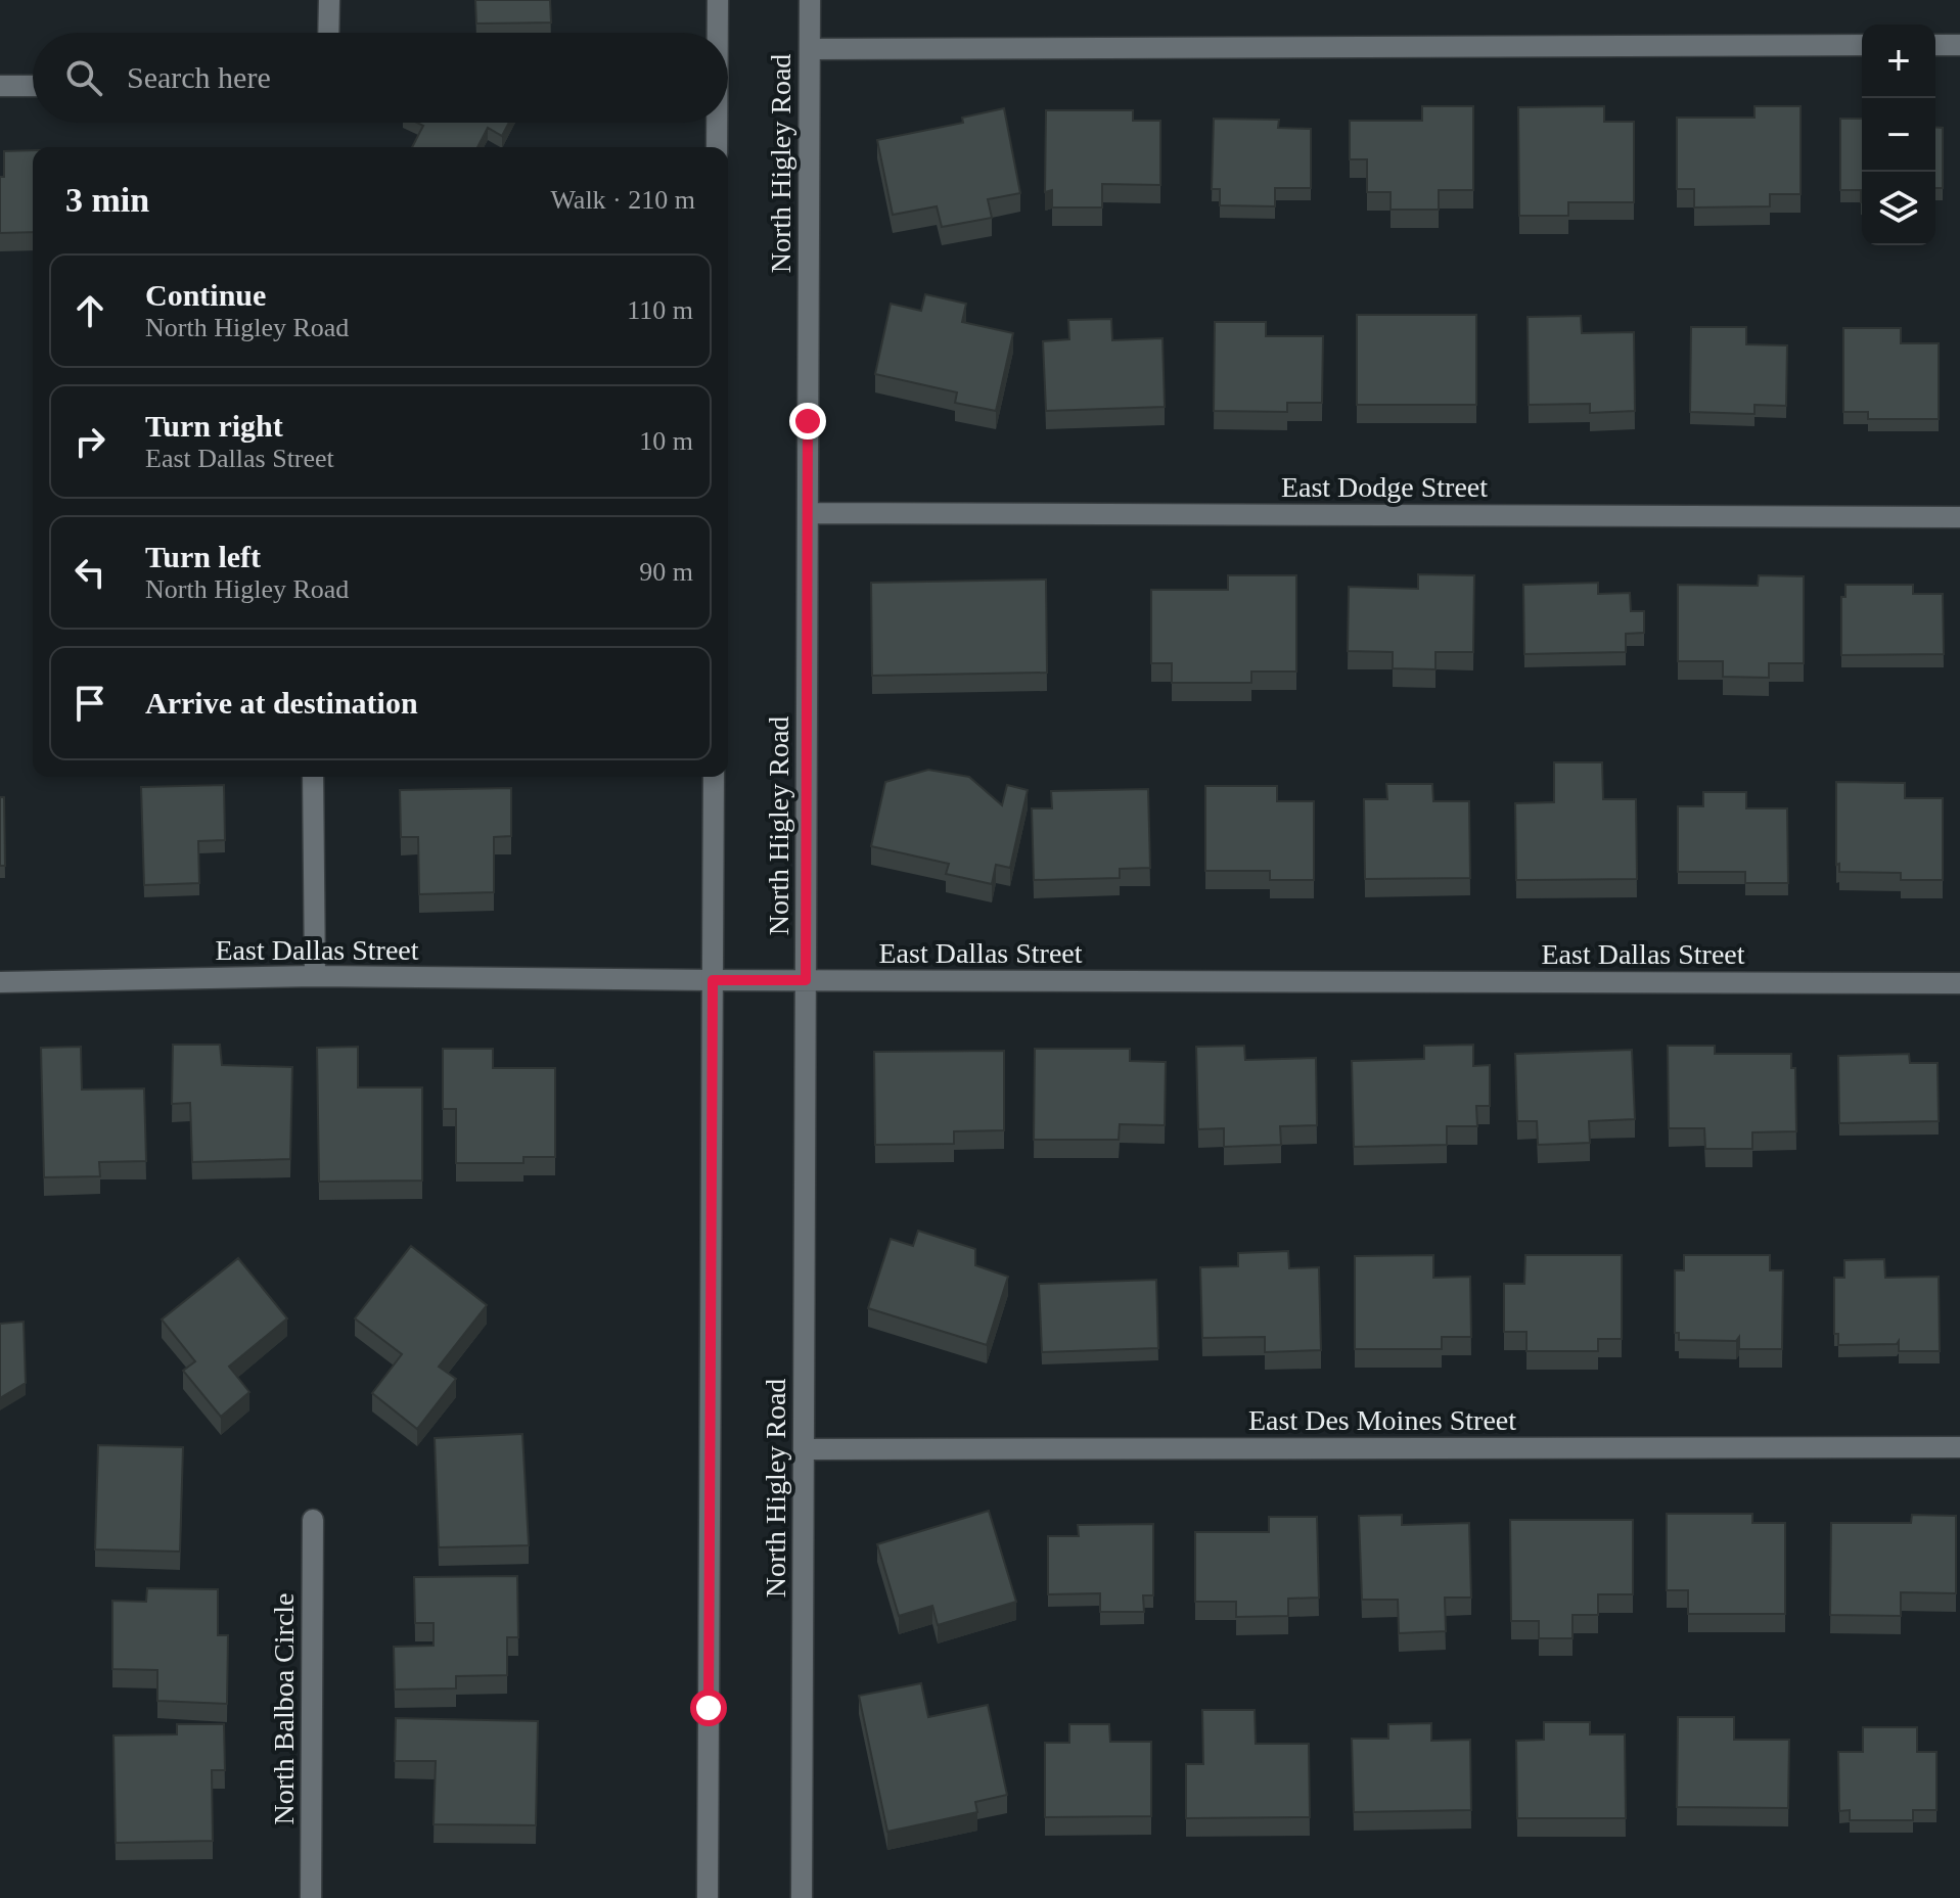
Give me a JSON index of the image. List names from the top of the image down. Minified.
{"streets":{"street":["North Higley Road","East Dodge Street","East Dallas Street","East Des Moines Street","North Balboa Circle"]},"crossings":[["North Higley Road","East Dodge Street"],["North Higley Road","East Dallas Street"],["North Higley Road","East Des Moines Street"]],"page":{"map_buttons":["+","−"],"search":"Search here","heading":["3 min","Walk · 210 m"],"list":[["Continue","North Higley Road","110 m"],["Turn right","East Dallas Street","10 m"],["Turn left","North Higley Road","90 m"],"Arrive at destination"]}}
